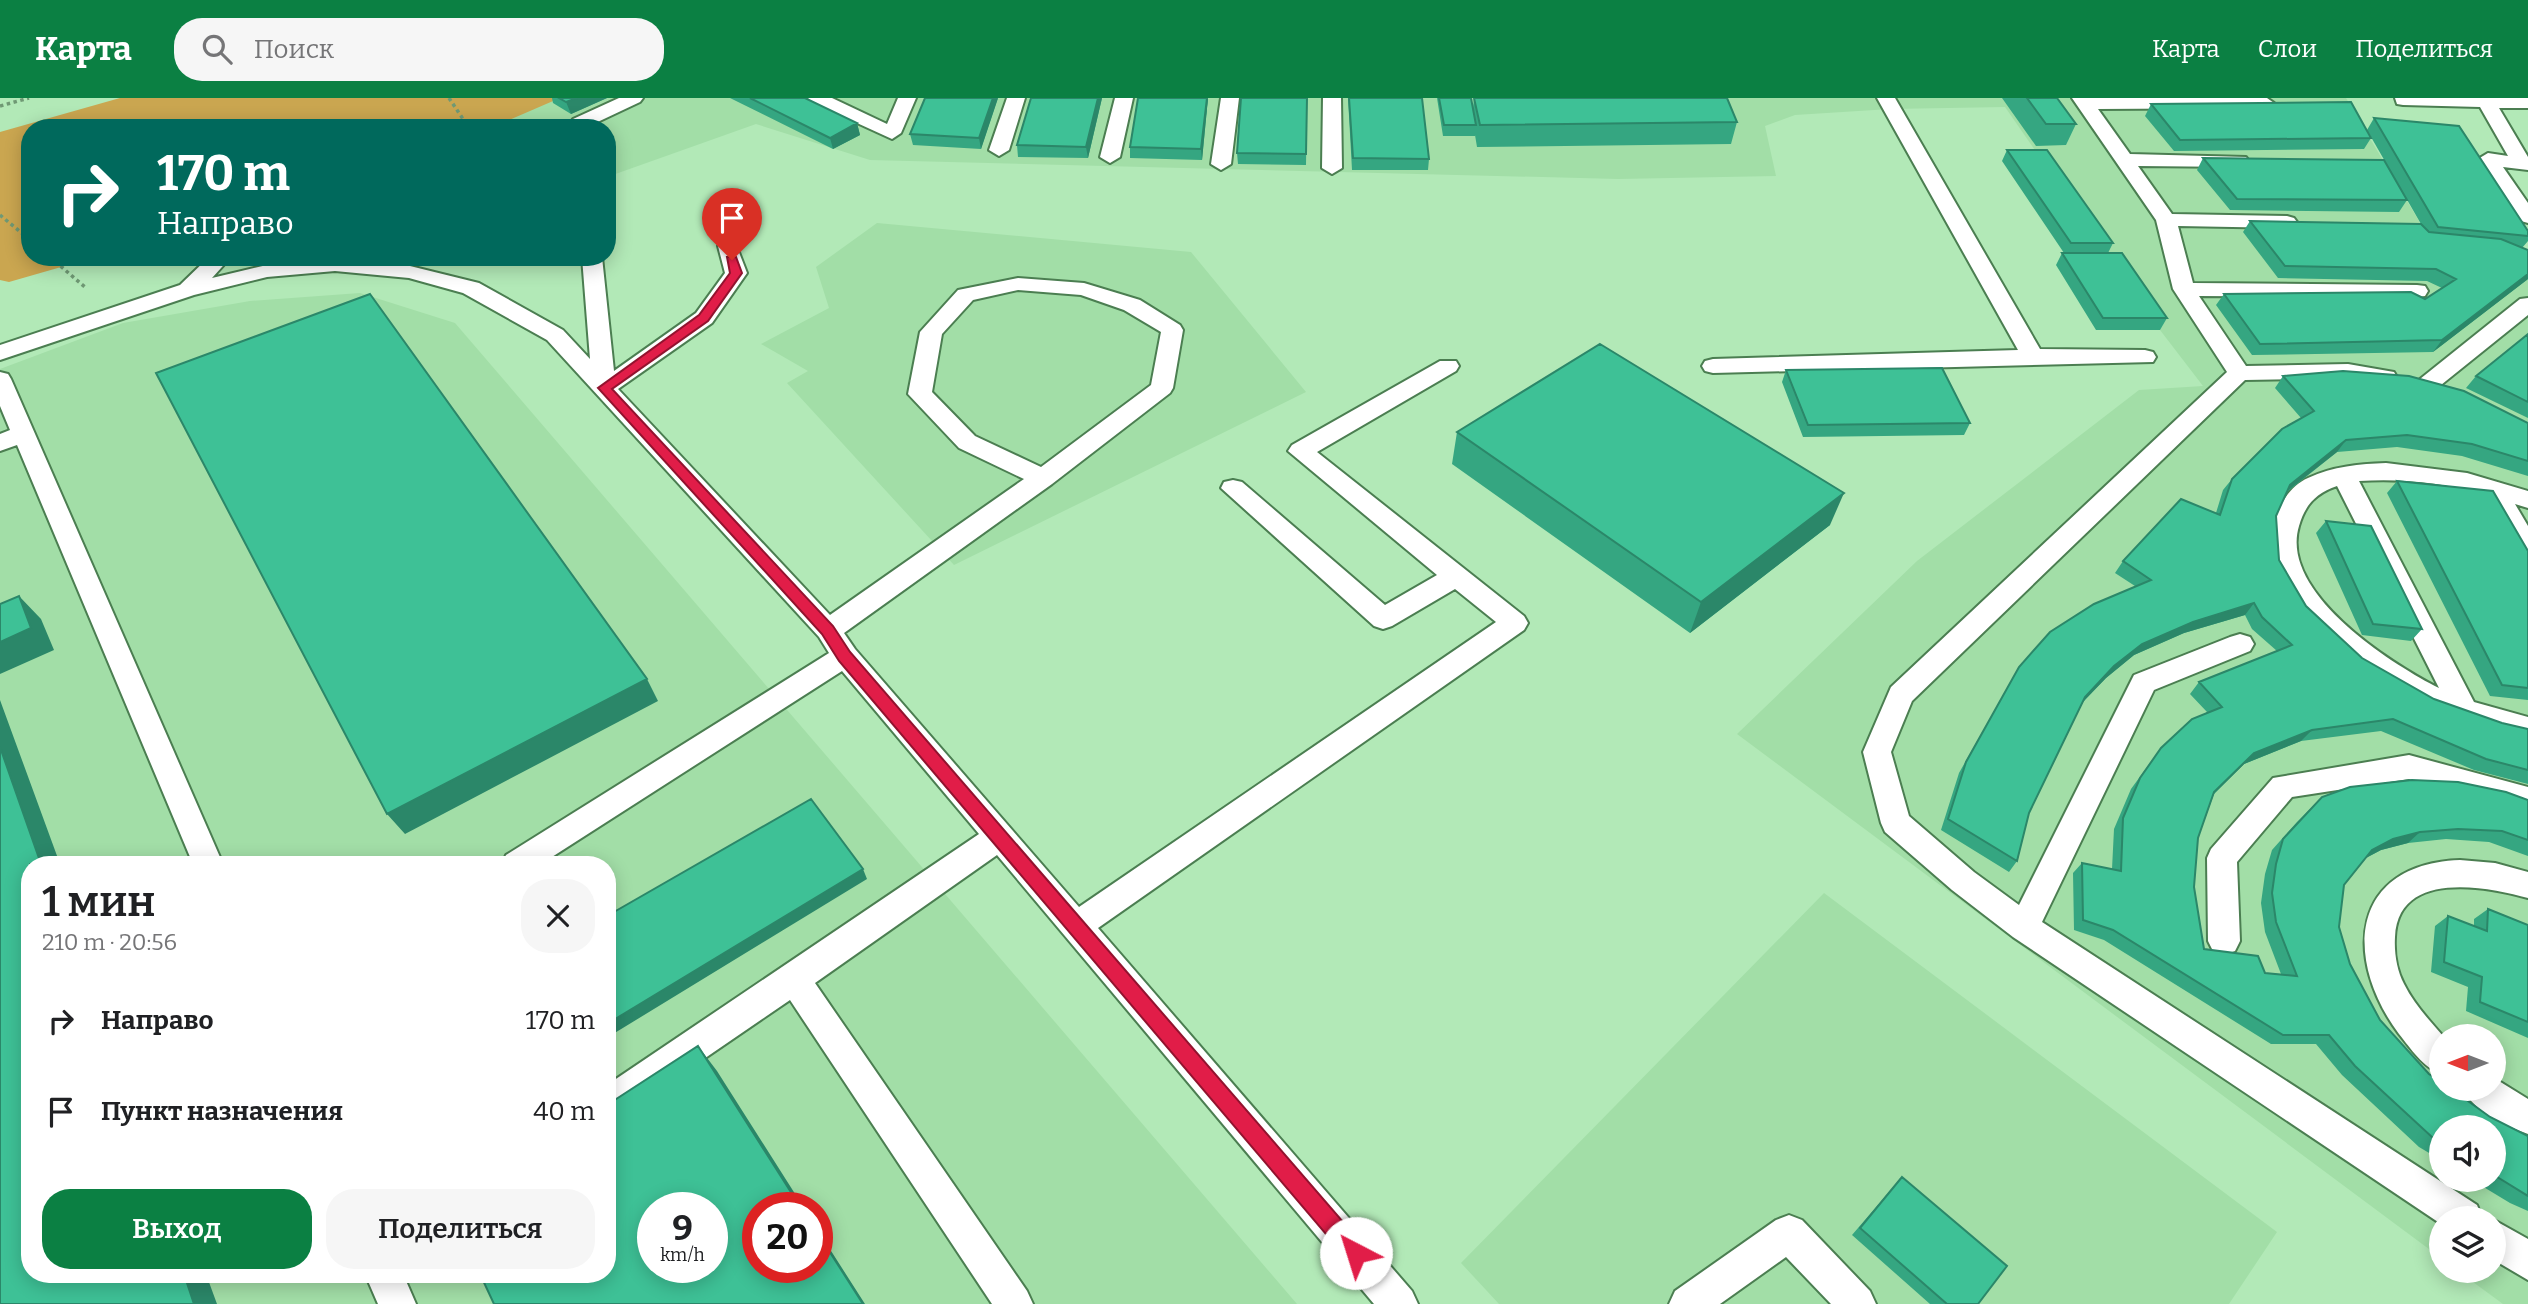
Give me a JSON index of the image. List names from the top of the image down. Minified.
{"north":"left","page":{"header":"Карта","search":"Поиск","nav":["Карта","Слои","Поделиться"],"turn":["170 m","Направо"],"heading":["1 мин","210 m · 20:56"],"list":[{"name":"Направо","value":"170 m"},{"name":"Пункт назначения","value":"40 m"}],"buttons":["Выход","Поделиться"],"speed":"9 km/h","limit":"20"}}
